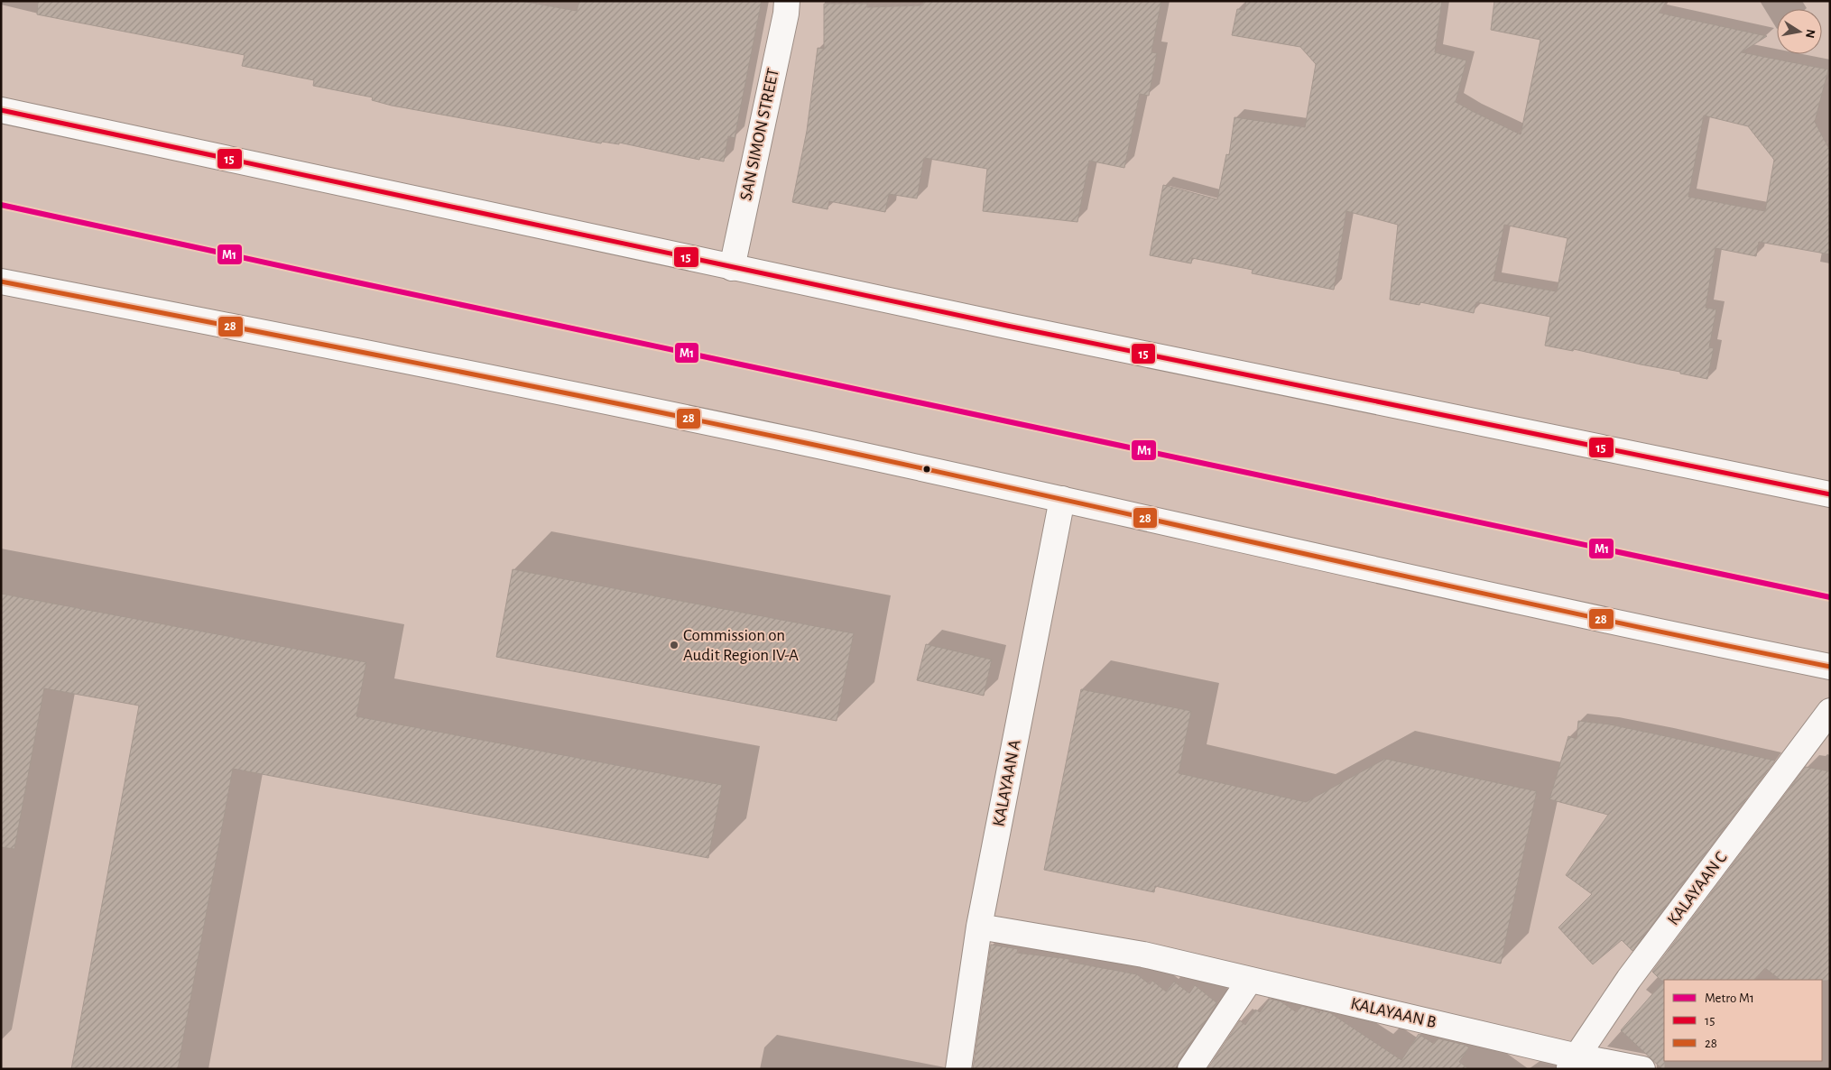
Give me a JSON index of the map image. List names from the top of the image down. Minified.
{"streets":{"main road":["SAN SIMON STREET","KALAYAAN A","KALAYAAN C","KALAYAAN B"]},"crossings":[["KALAYAAN A","KALAYAAN B"],["KALAYAAN C","KALAYAAN B"]],"places":["Commission on Audit Region IV-A"],"lines":["transit line 15","metro line M1","transit line 28"],"legend":["Metro M1","15","28"],"north":"right"}
